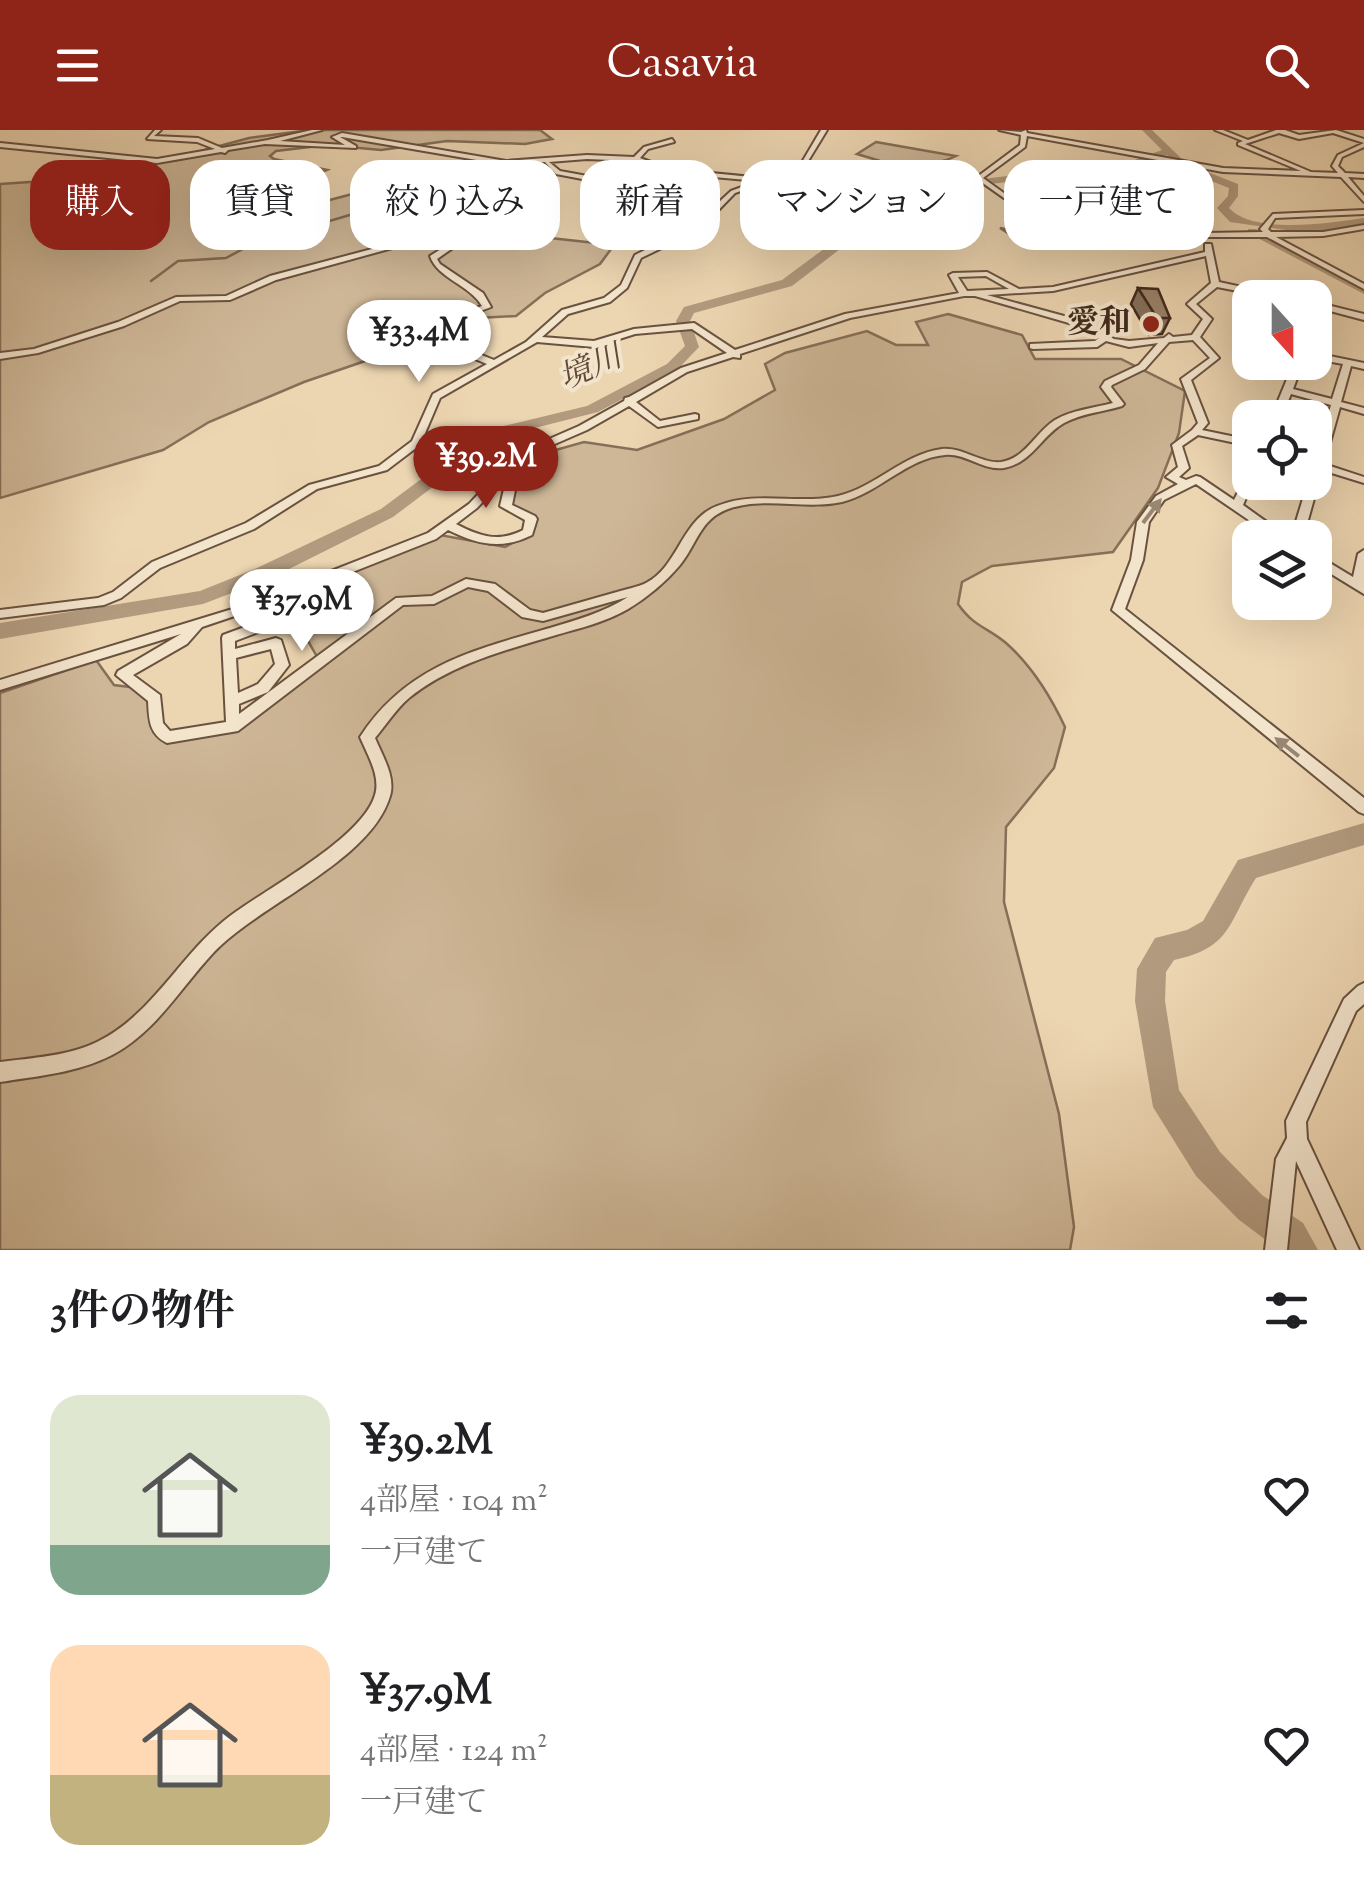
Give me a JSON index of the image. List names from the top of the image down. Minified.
{"water":["境川"],"places":["愛和"],"north":"bottom","page":{"header":"Casavia","chip":["購入","賃貸","絞り込み","新着","マンション","一戸建て"],"price":["¥33.4M","¥39.2M","¥37.9M"],"heading":"3件の物件","list":[{"name":"¥39.2M","note":"4部屋 · 104 m² · 一戸建て"},{"name":"¥37.9M","note":"4部屋 · 124 m² · 一戸建て"}]}}
